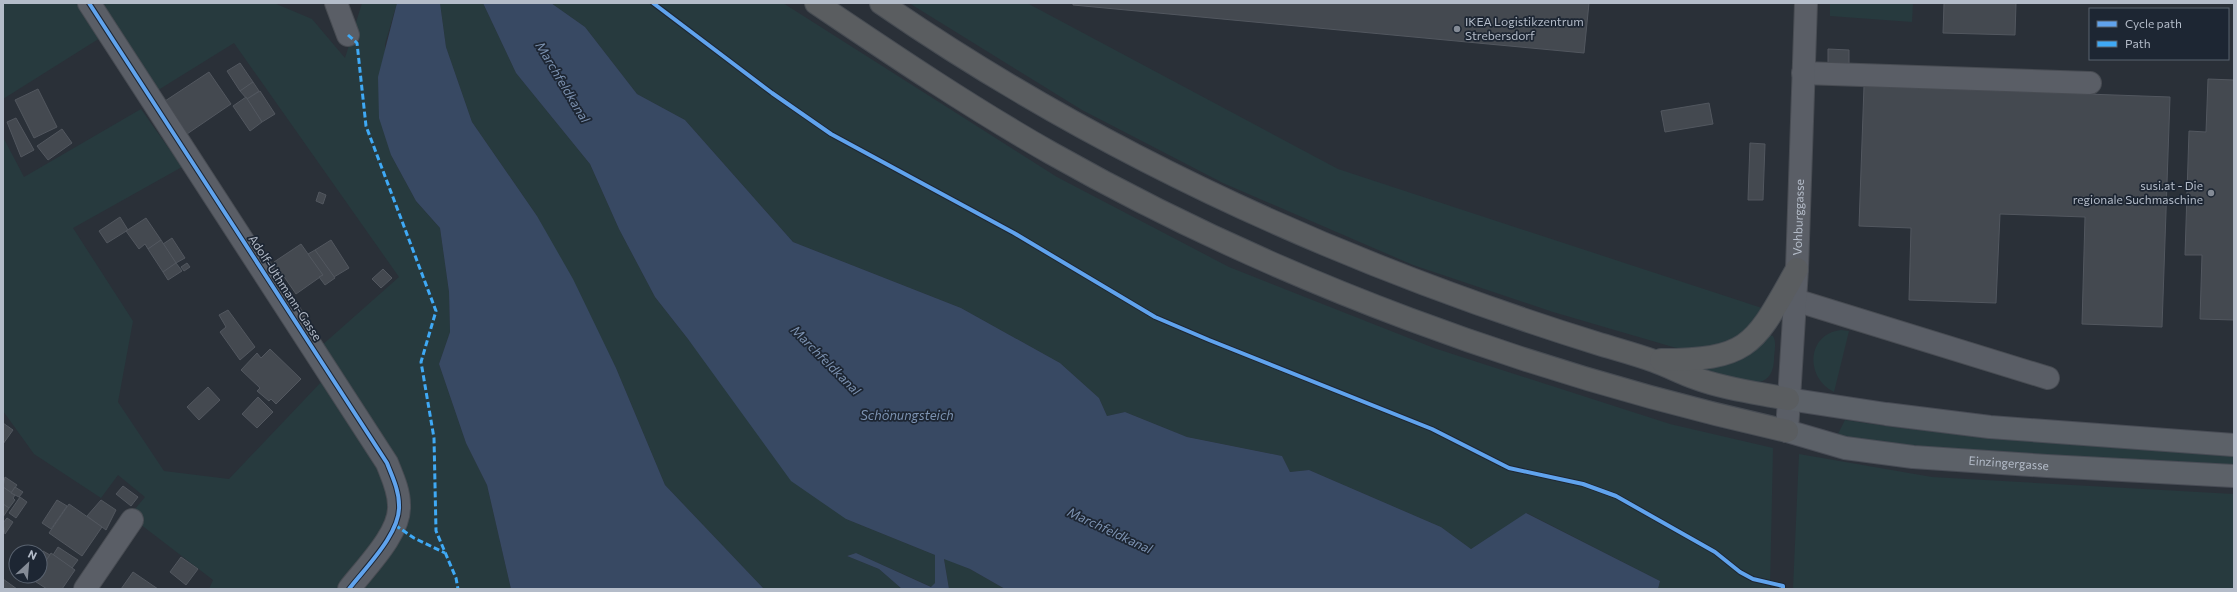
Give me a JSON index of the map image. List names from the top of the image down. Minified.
{"streets":{"main road":["Einzingergasse"],"street":["Vohburggasse","Adolf-Uthmann-Gasse"]},"crossings":[["Vohburggasse","Einzingergasse"]],"water":["Marchfeldkanal","Schönungsteich"],"places":["IKEA Logistikzentrum Strebersdorf","susi.at - Die regionale Suchmaschine"],"legend":["Cycle path","Path"],"north":"top right"}
